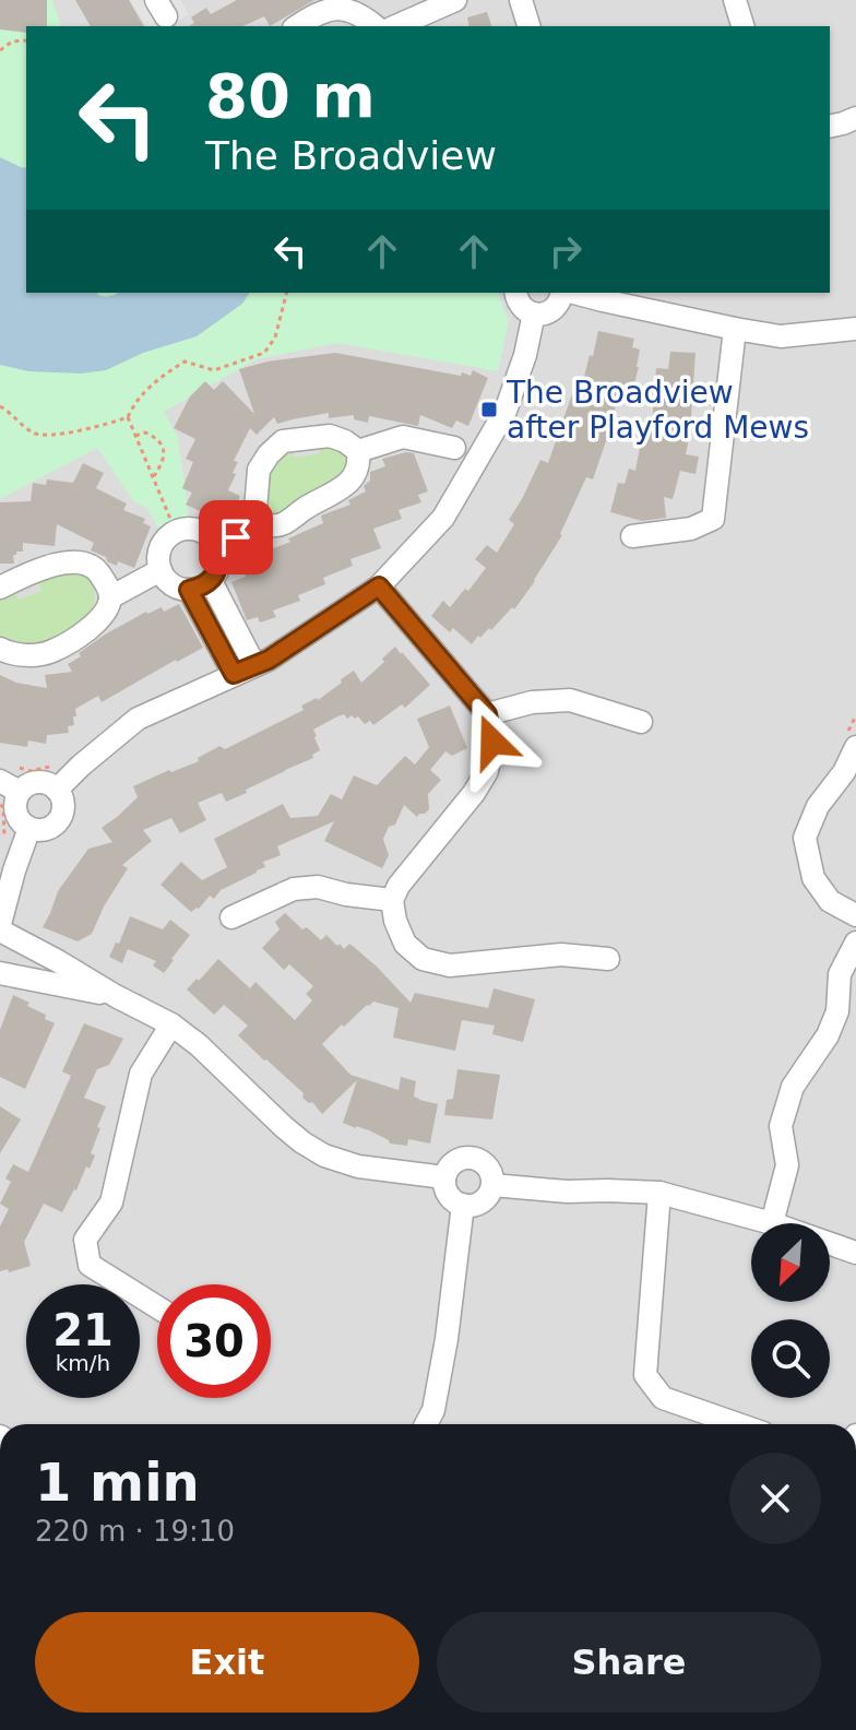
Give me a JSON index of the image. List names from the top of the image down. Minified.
{"places":{"transit":["The Broadview after Playford Mews"]},"north":"bottom left","page":{"turn":["80 m","The Broadview"],"speed":"21 km/h","limit":"30","heading":["1 min","220 m · 19:10"],"buttons":["Exit","Share"]}}
